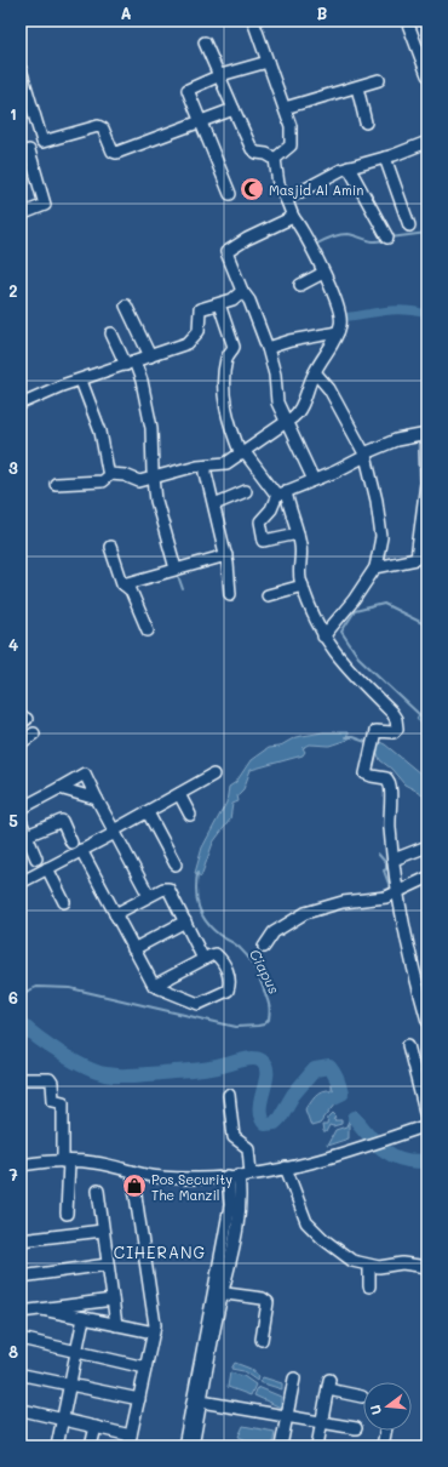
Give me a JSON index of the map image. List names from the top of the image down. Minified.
{"districts":["CIHERANG"],"water":["Ciapus"],"places":{"mosque":["Masjid Al Amin"],"shop":["Pos Security The Manzil"]},"north":"left","grid":{"columns":["A","B"],"rows":["1","2","3","4","5","6","7","8"]}}
